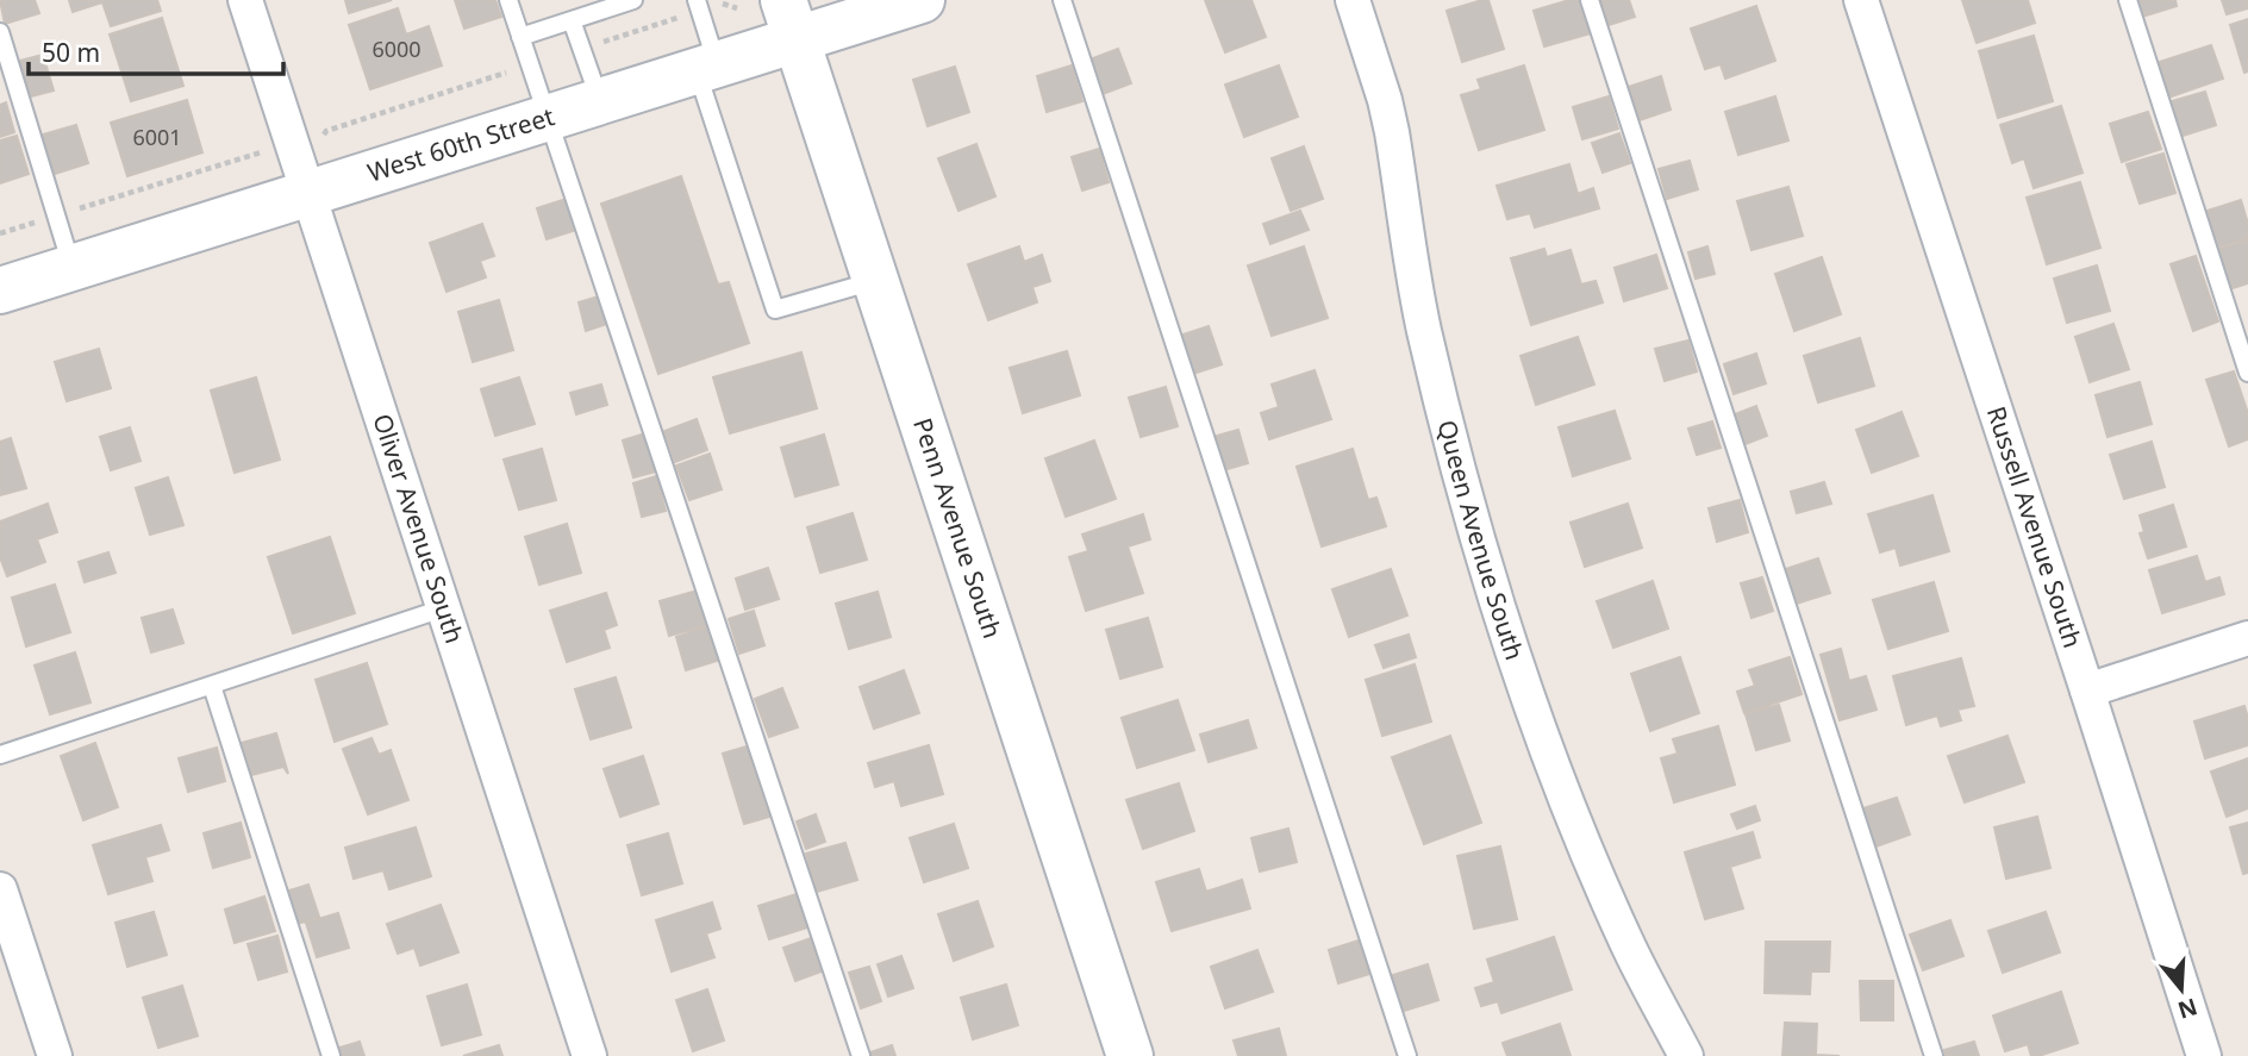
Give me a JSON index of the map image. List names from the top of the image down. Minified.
{"streets":{"main road":["West 60th Street","Penn Avenue South"],"street":["Russell Avenue South","Oliver Avenue South","Queen Avenue South"]},"crossings":[["West 60th Street","Oliver Avenue South"],["West 60th Street","Penn Avenue South"]],"house_numbers":["6000","6001"],"scale_bar":"50 m","north":"bottom"}
